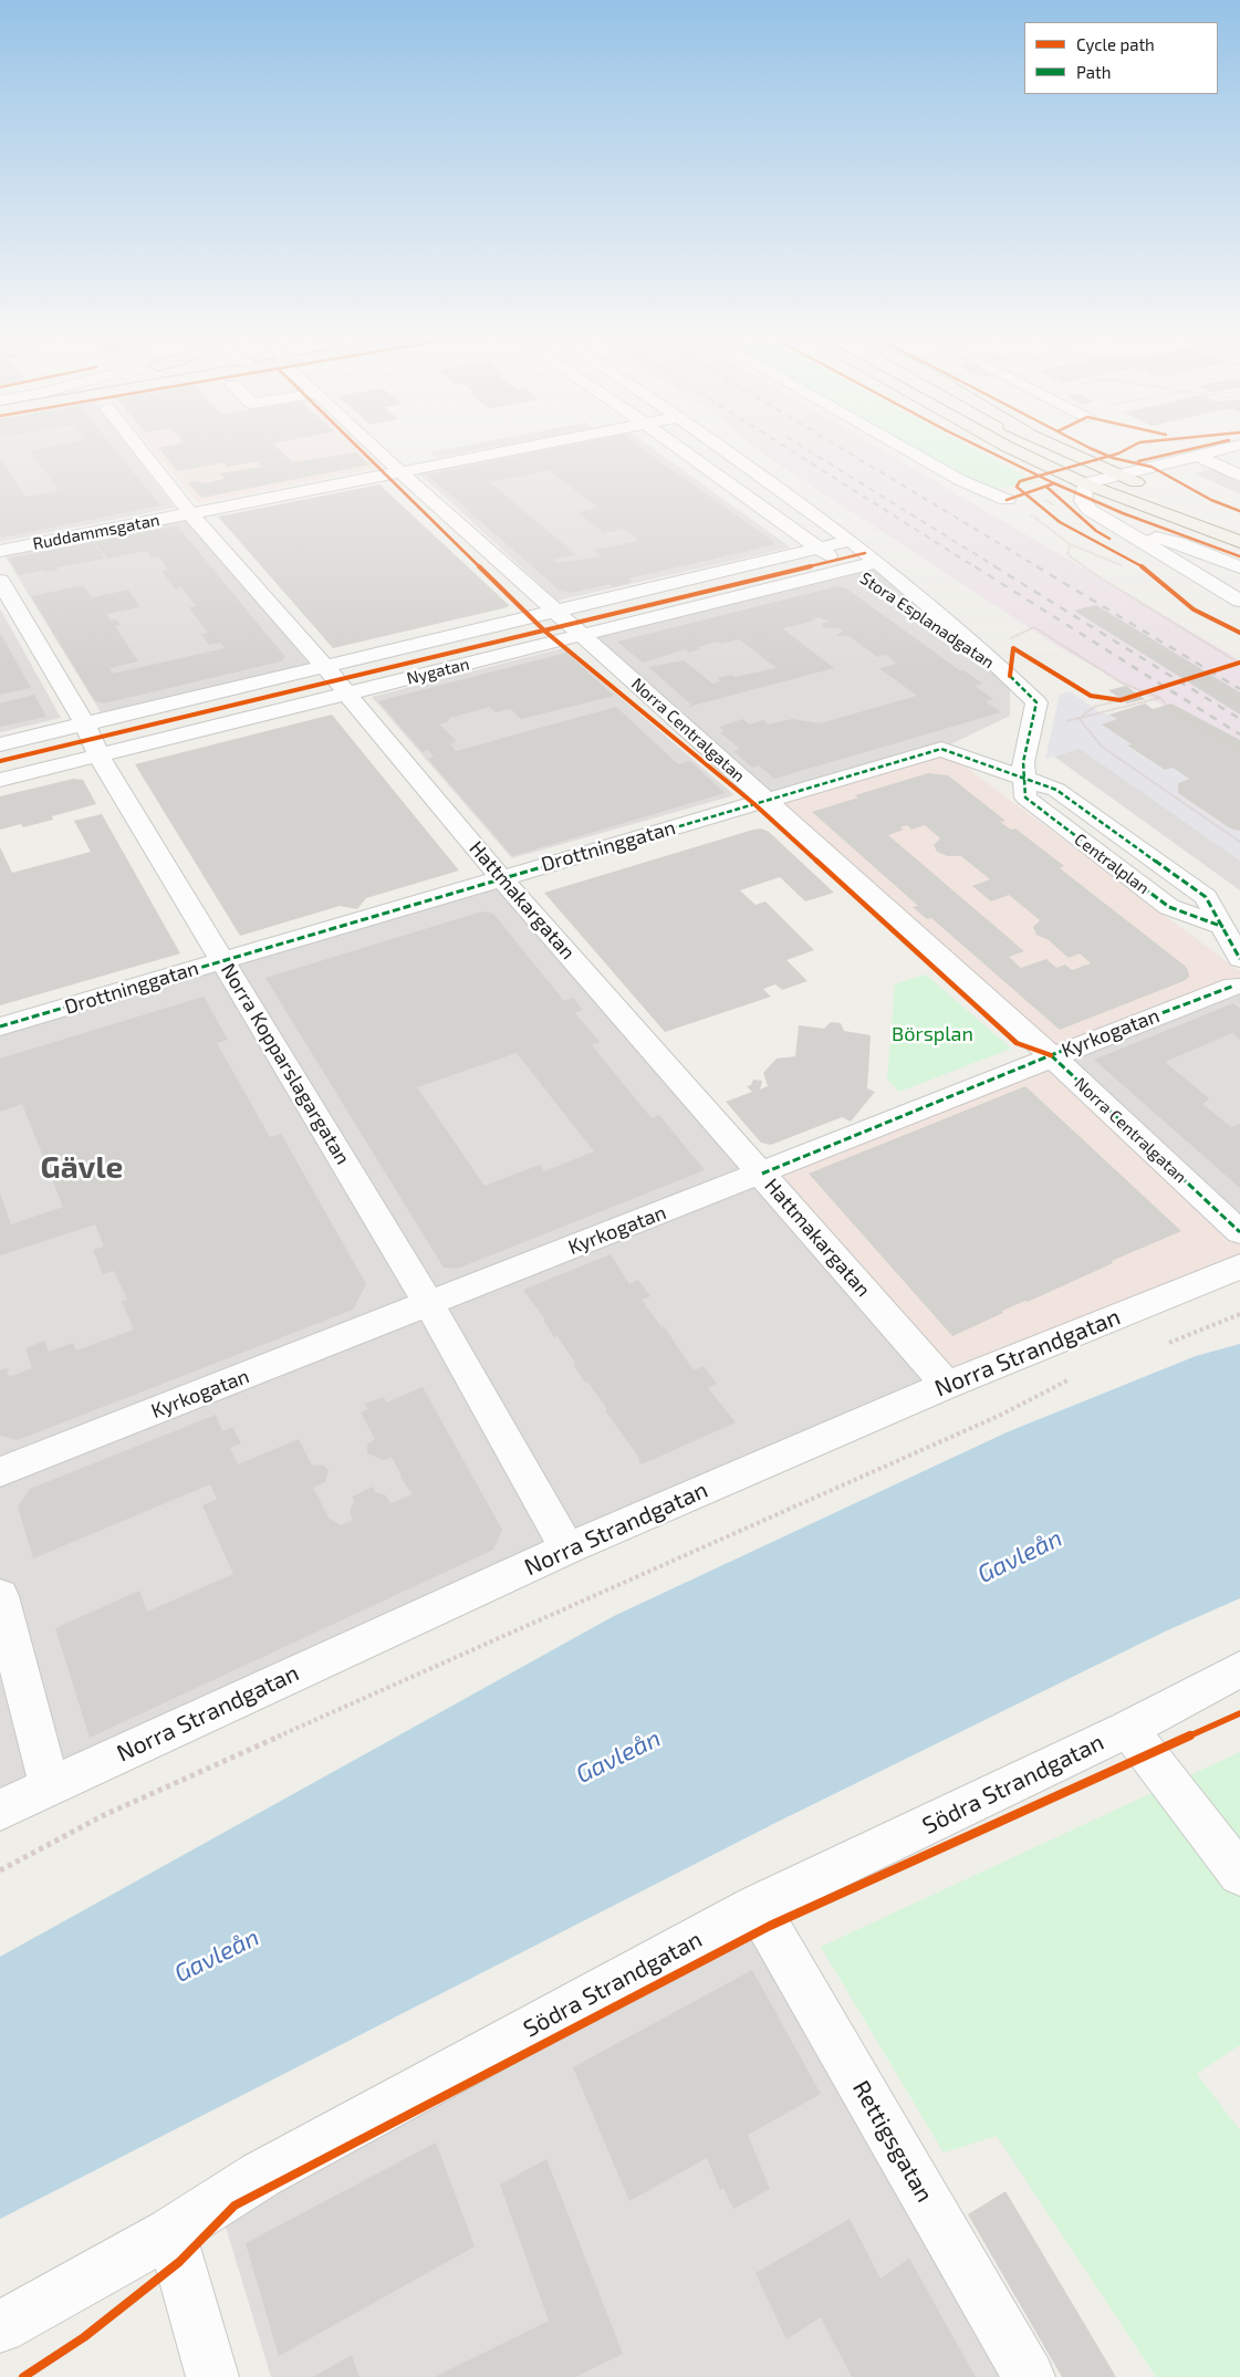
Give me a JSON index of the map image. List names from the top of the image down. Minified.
{"streets":{"street":["Ruddammsgatan","Stora Esplanadgatan","Nygatan","Norra Centralgatan","Drottninggatan","Centralplan","Hattmakargatan","Kyrkogatan","Norra Kopparslagargatan","Norra Strandgatan","Södra Strandgatan","Rettigsgatan"]},"crossings":[["Ruddammsgatan","Norra Centralgatan"],["Ruddammsgatan","Hattmakargatan"],["Stora Esplanadgatan","Nygatan"],["Stora Esplanadgatan","Centralplan"],["Nygatan","Norra Centralgatan"],["Nygatan","Hattmakargatan"],["Nygatan","Norra Kopparslagargatan"],["Norra Centralgatan","Drottninggatan"],["Norra Centralgatan","Kyrkogatan"],["Drottninggatan","Centralplan"],["Drottninggatan","Hattmakargatan"],["Drottninggatan","Norra Kopparslagargatan"],["Centralplan","Kyrkogatan"],["Hattmakargatan","Kyrkogatan"],["Hattmakargatan","Norra Strandgatan"],["Kyrkogatan","Norra Kopparslagargatan"],["Norra Kopparslagargatan","Norra Strandgatan"],["Södra Strandgatan","Rettigsgatan"]],"districts":["Gävle"],"water":["Gavleån"],"parks":["Börsplan"],"legend":["Cycle path","Path"]}
